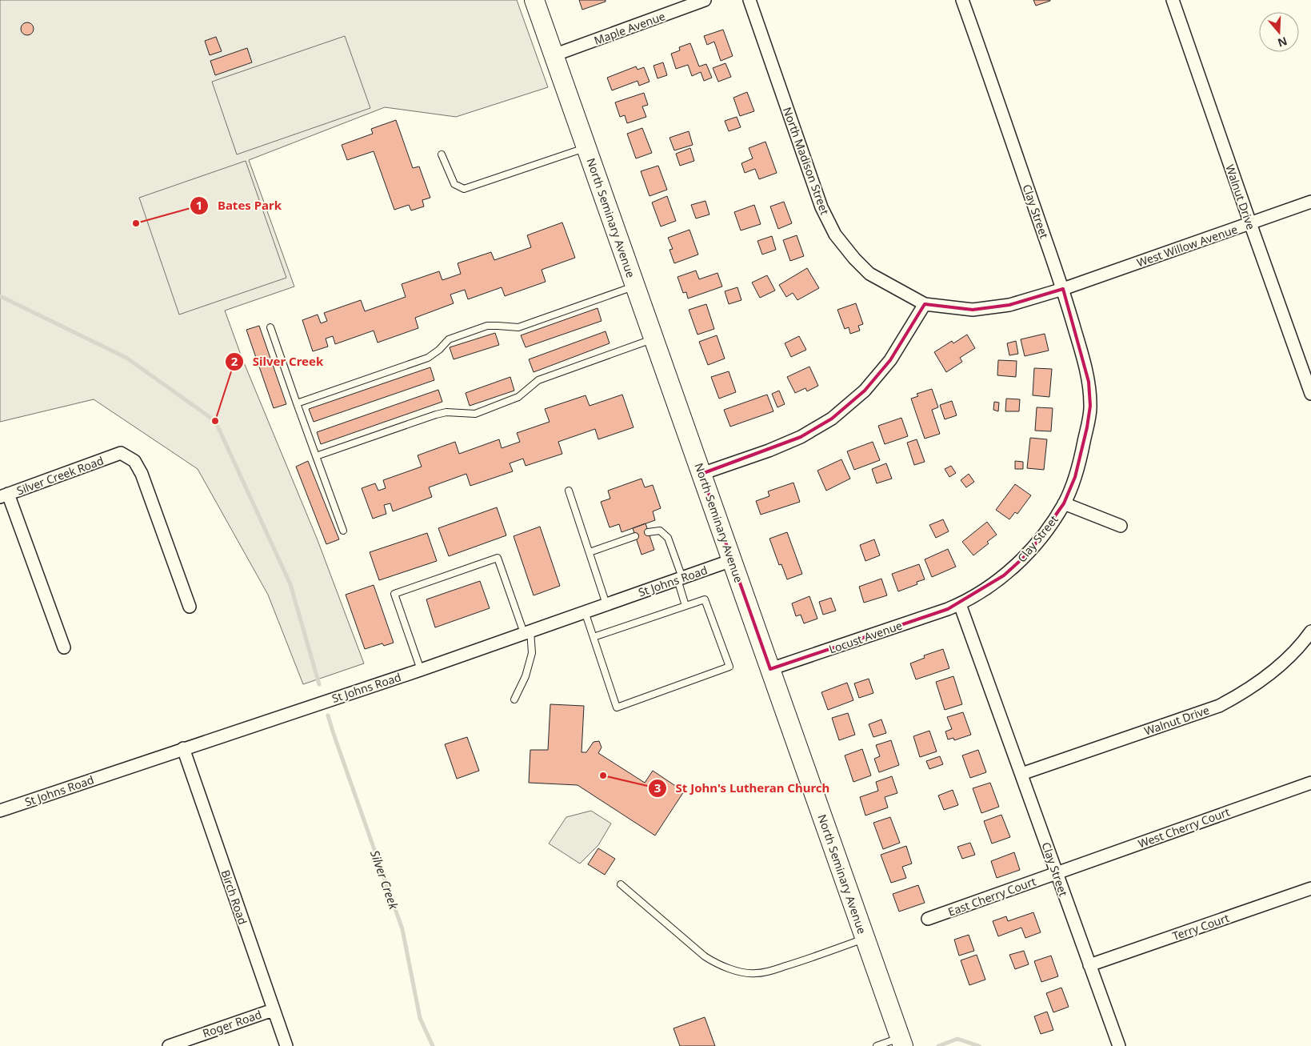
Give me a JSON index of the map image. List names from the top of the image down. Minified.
{"streets":{"main road":["North Seminary Avenue"],"street":["Maple Avenue","North Madison Street","Walnut Drive","Clay Street","West Willow Avenue","Silver Creek Road","St Johns Road","Locust Avenue","West Cherry Court","East Cherry Court","Birch Road","Terry Court","Roger Road"]},"crossings":[["Maple Avenue","North Seminary Avenue"],["North Madison Street","West Willow Avenue"],["Walnut Drive","Clay Street"],["Walnut Drive","West Willow Avenue"],["Clay Street","West Willow Avenue"],["Clay Street","Locust Avenue"],["Clay Street","West Cherry Court"],["Clay Street","East Cherry Court"],["Clay Street","Terry Court"],["North Seminary Avenue","St Johns Road"],["North Seminary Avenue","Locust Avenue"],["St Johns Road","Birch Road"],["West Cherry Court","East Cherry Court"],["Birch Road","Roger Road"]],"water":["Silver Creek"],"places":["Bates Park","Silver Creek","St John's Lutheran Church"],"north":"bottom"}
